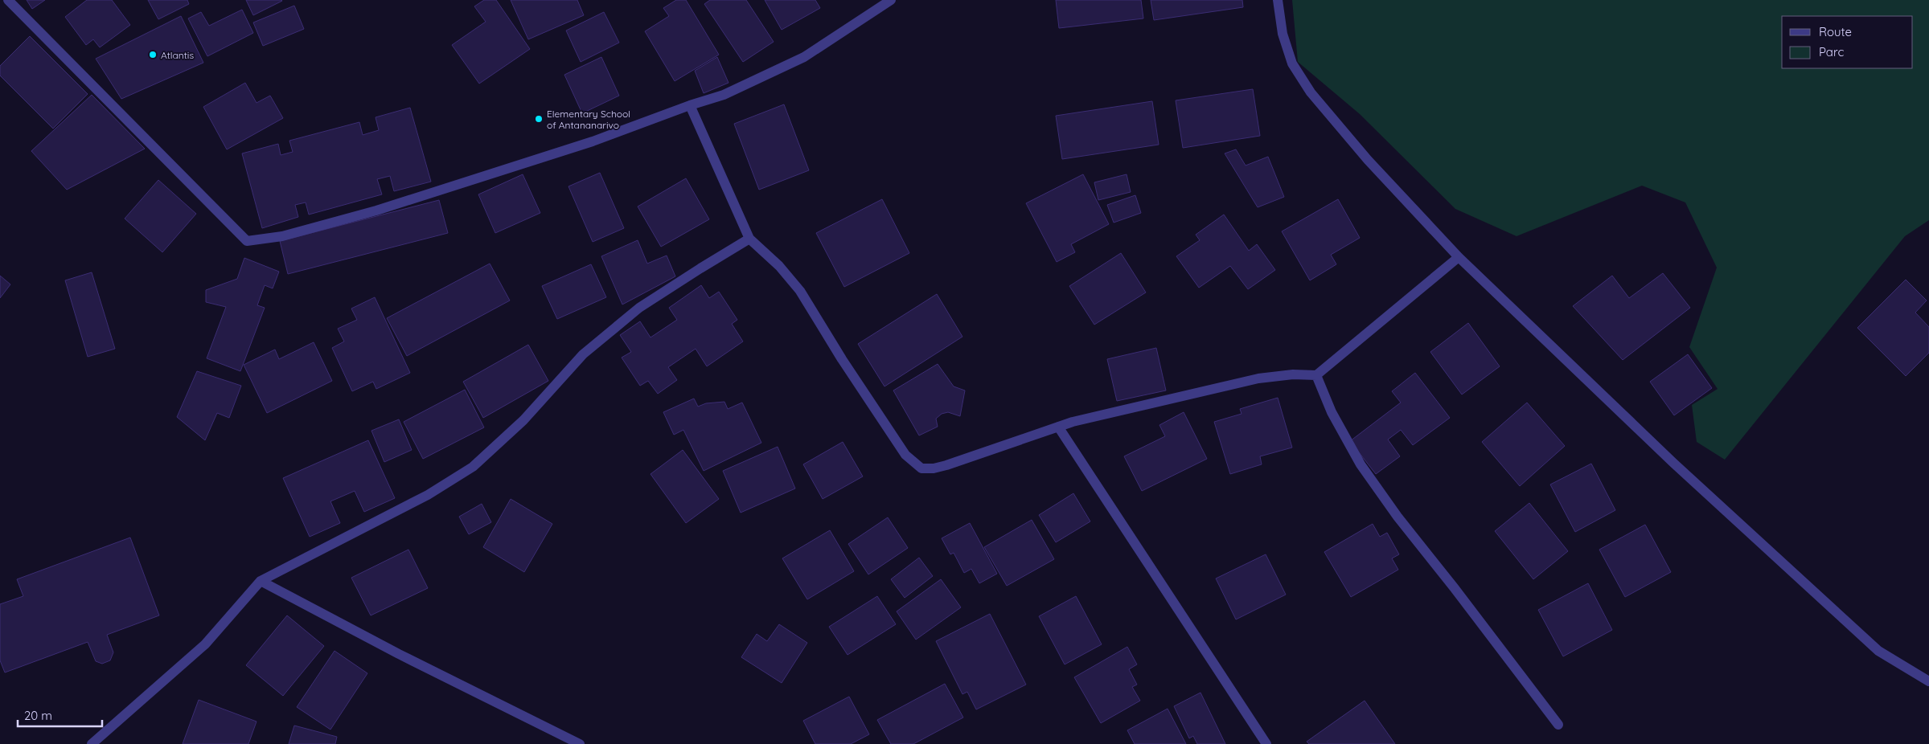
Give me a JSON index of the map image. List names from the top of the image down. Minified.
{"places":["Atlantis","Elementary School of Antananarivo"],"legend":["Route","Parc"],"scale_bar":"20 m"}
